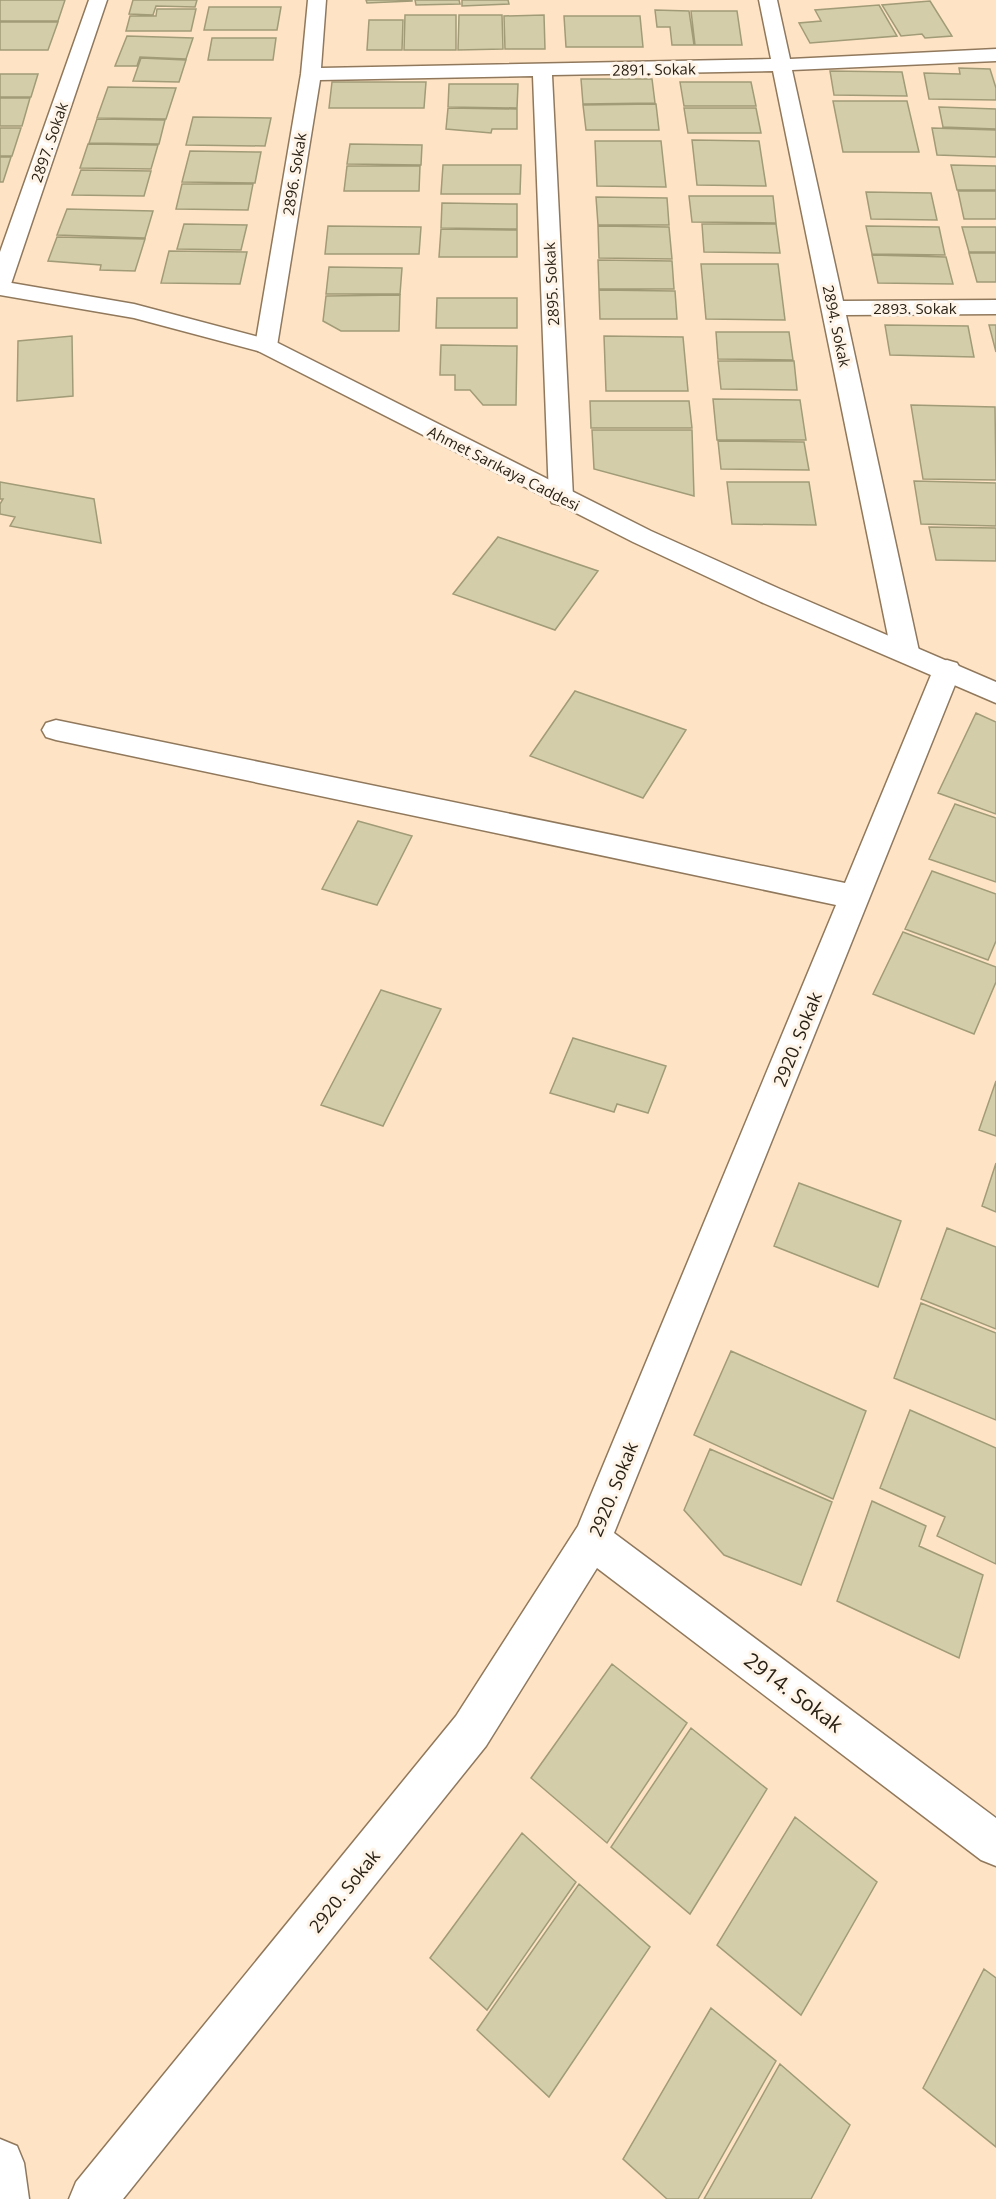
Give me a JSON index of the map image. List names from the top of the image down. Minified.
{"streets":{"street":["2891. Sokak","2897. Sokak","2896. Sokak","2895. Sokak","2893. Sokak","2894. Sokak","Ahmet Sarıkaya Caddesi","2920. Sokak","2914. Sokak"]},"crossings":[["2891. Sokak","2896. Sokak"],["2891. Sokak","2895. Sokak"],["2891. Sokak","2894. Sokak"],["2897. Sokak","Ahmet Sarıkaya Caddesi"],["2896. Sokak","Ahmet Sarıkaya Caddesi"],["2895. Sokak","Ahmet Sarıkaya Caddesi"],["2893. Sokak","2894. Sokak"],["2894. Sokak","Ahmet Sarıkaya Caddesi"],["Ahmet Sarıkaya Caddesi","2920. Sokak"],["2920. Sokak","2914. Sokak"]]}
